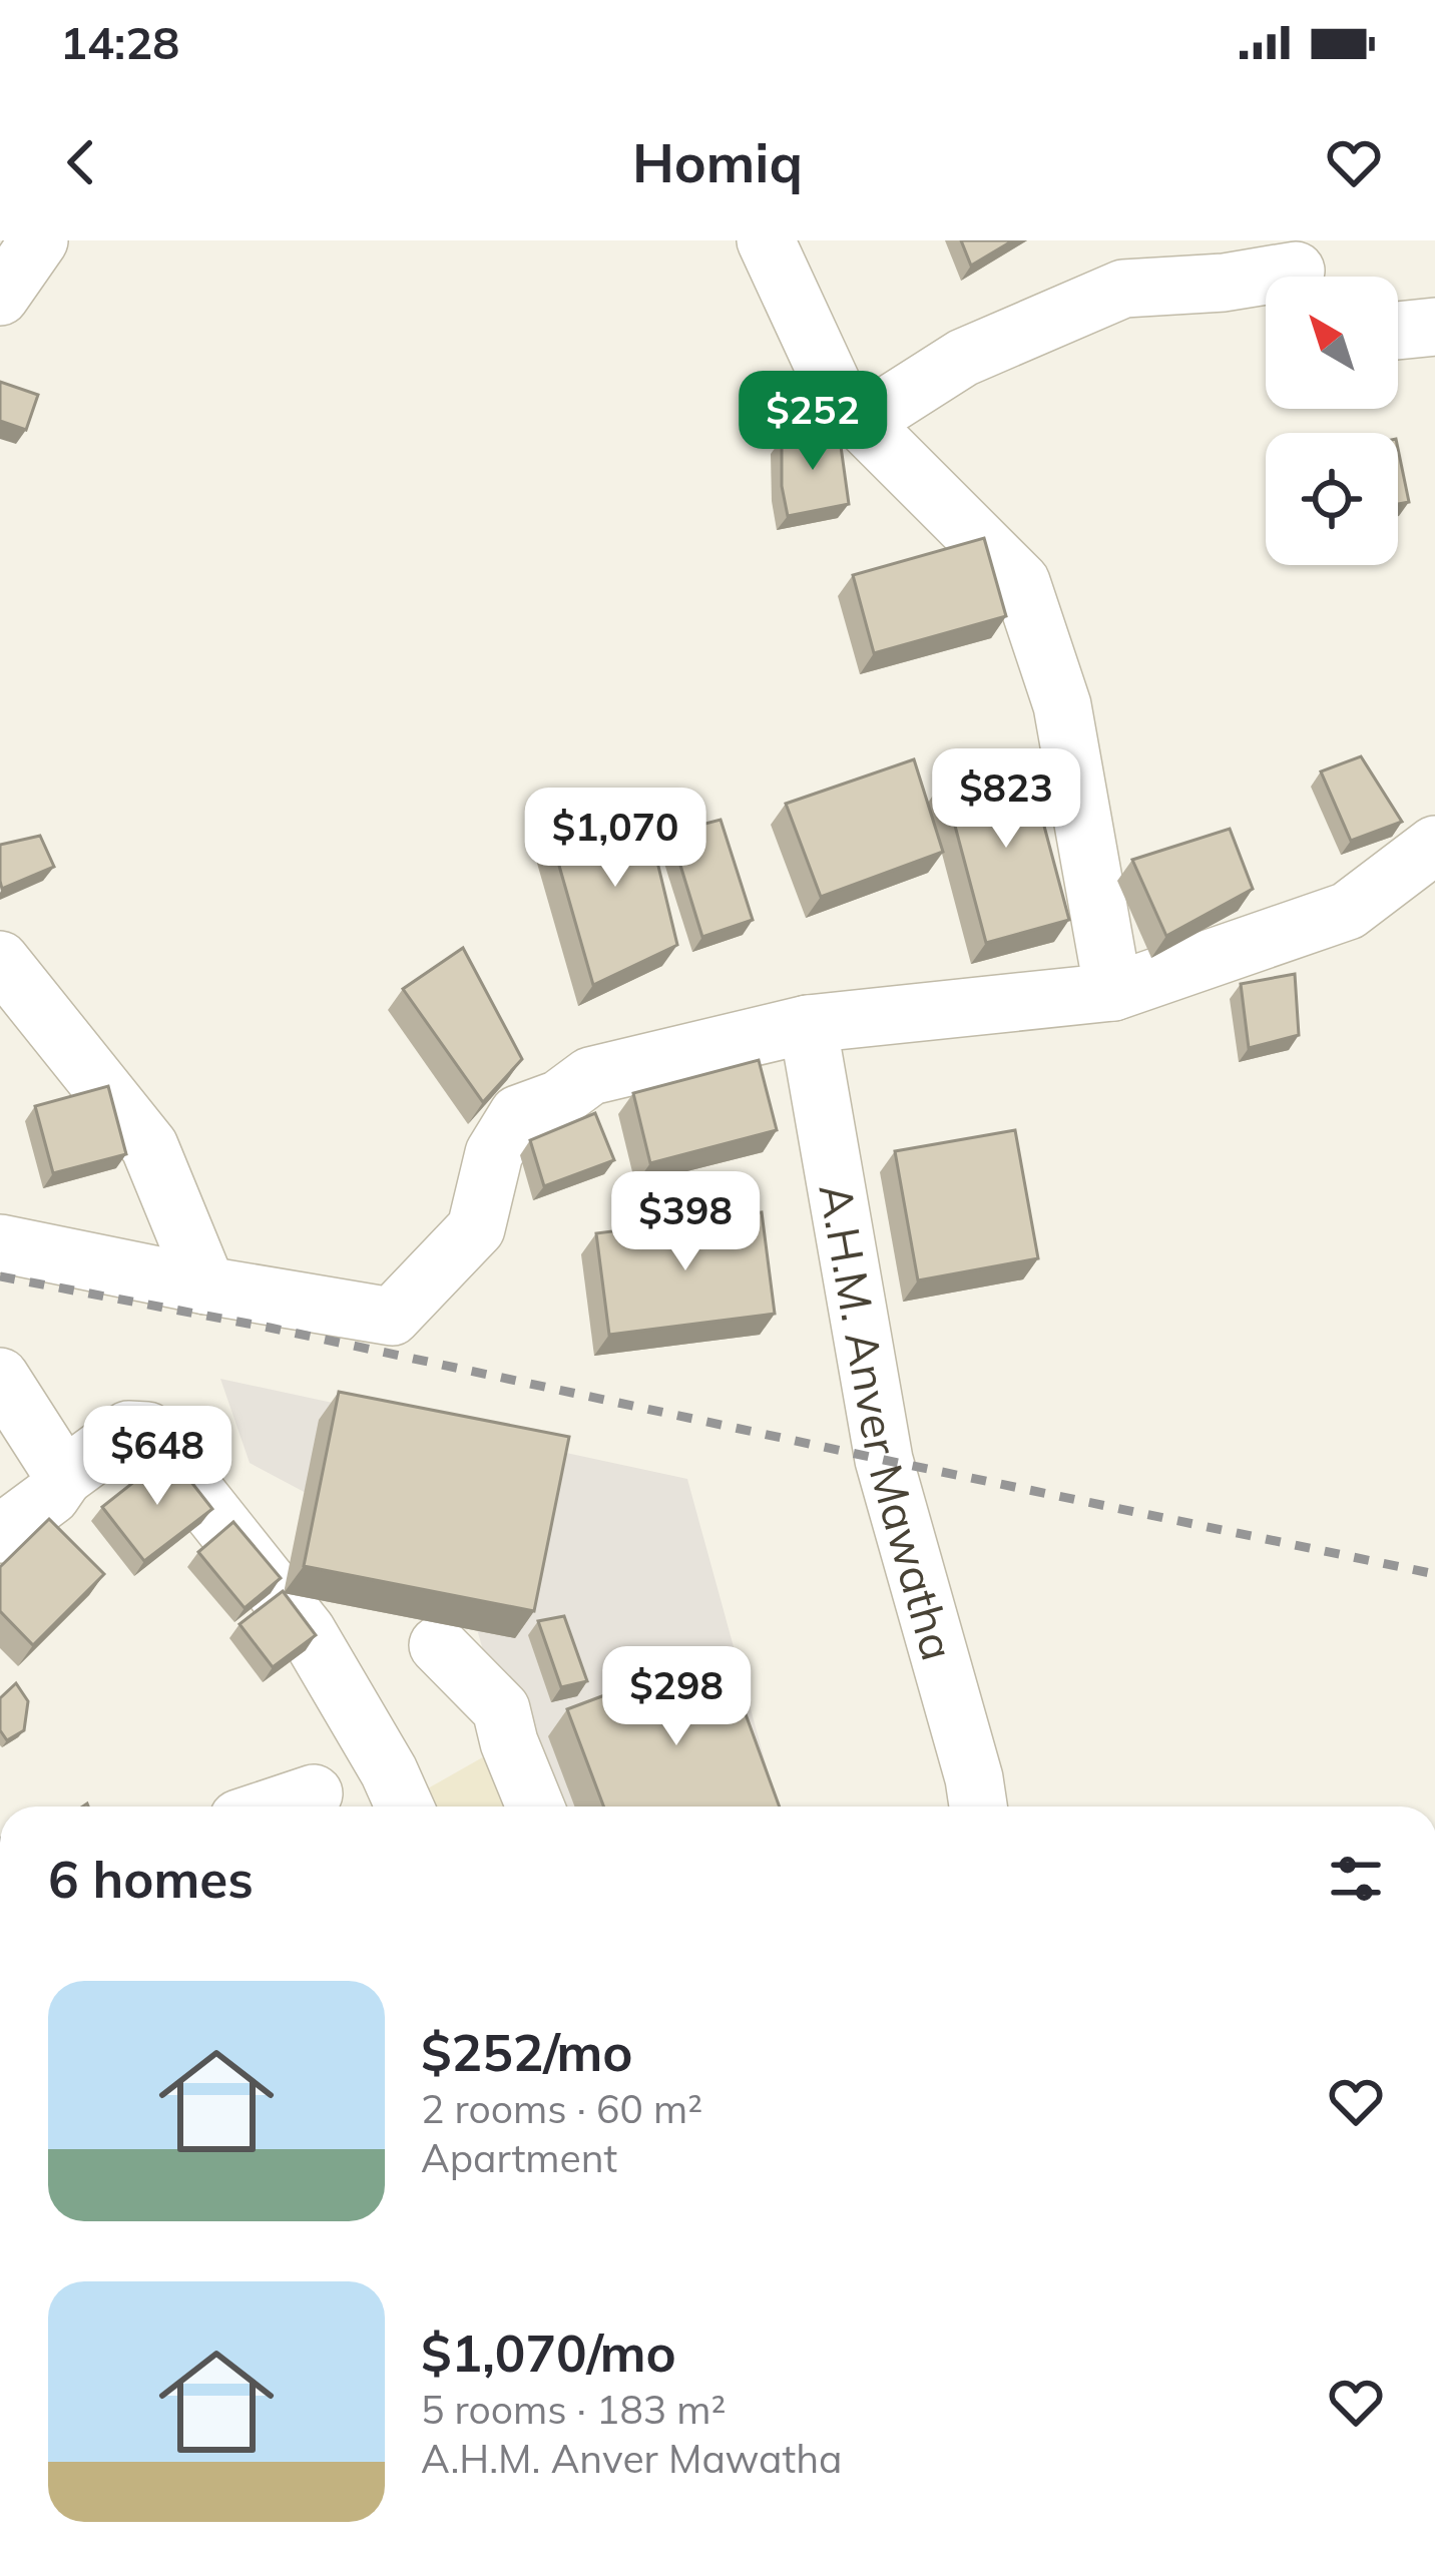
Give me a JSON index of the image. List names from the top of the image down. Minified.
{"streets":{"street":["A.H.M. Anver Mawatha"]},"north":"top left","page":{"status":"14:28","header":"Homiq","price":["$252","$823","$1,070","$398","$648","$298"],"heading":"6 homes","list":[{"name":"$252/mo","note":"2 rooms · 60 m² · Apartment"},{"name":"$1,070/mo","note":"5 rooms · 183 m² · A.H.M. Anver Mawatha"}]}}
